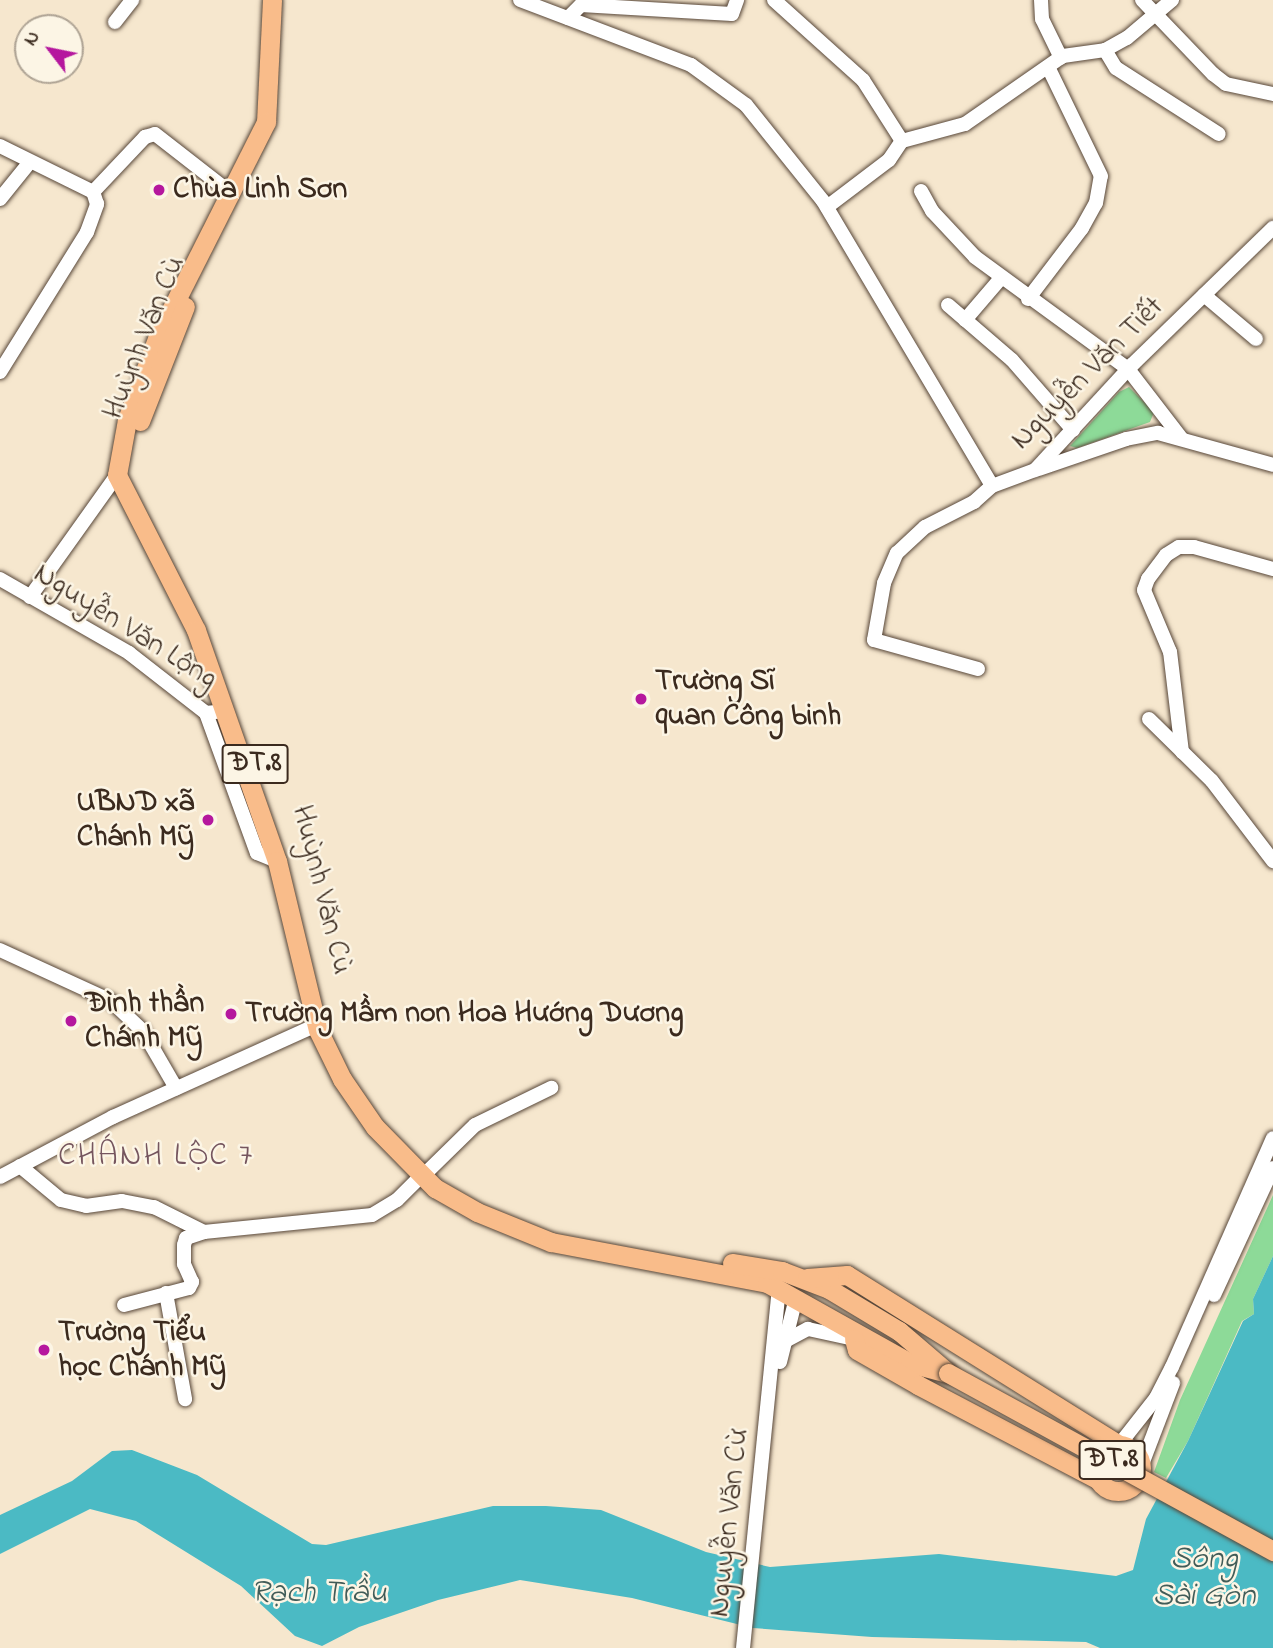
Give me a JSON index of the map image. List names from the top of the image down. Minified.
{"streets":{"main road":["Huỳnh Văn Cù","ĐT.8"],"street":["Nguyễn Văn Tiết","Nguyễn Văn Lộng","Nguyễn Văn Cừ"]},"crossings":[["ĐT.8","Nguyễn Văn Cừ"]],"districts":["CHÁNH LỘC 7"],"water":["Sông Sài Gòn","Rạch Trầu"],"places":["Chùa Linh Sơn","Trường Sĩ quan Công binh","UBND xã Chánh Mỹ","Trường Mầm non Hoa Hướng Dương","Đình thần Chánh Mỹ","Trường Tiểu học Chánh Mỹ"],"north":"top left"}
